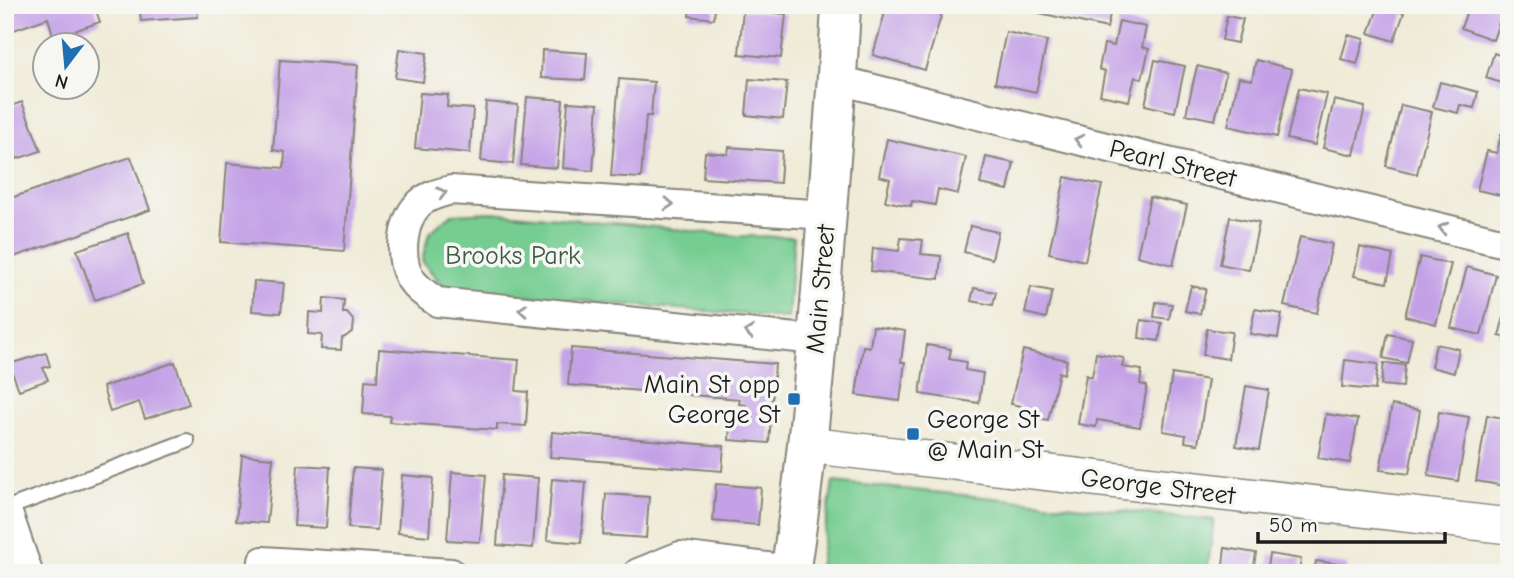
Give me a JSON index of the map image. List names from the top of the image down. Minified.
{"streets":{"main road":["Main Street"],"street":["Pearl Street","George Street"]},"crossings":[["Pearl Street","Main Street"],["Main Street","George Street"]],"one_way":["Pearl Street"],"parks":["Brooks Park"],"places":{"transit":["Main St opp George St","George St @ Main St"]},"scale_bar":"50 m","north":"bottom"}
